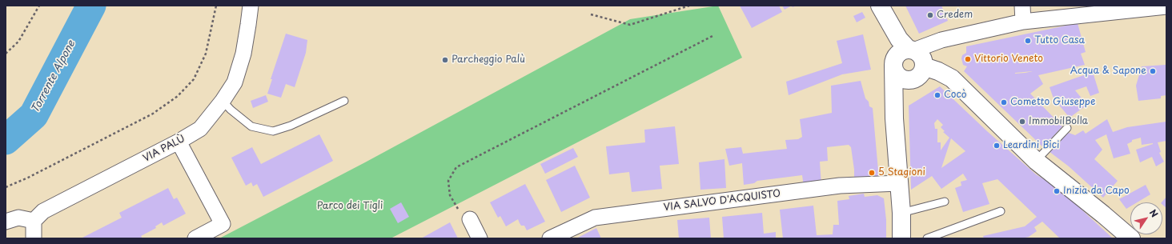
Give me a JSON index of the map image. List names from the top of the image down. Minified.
{"streets":{"street":["VIA PALÙ","VIA SALVO D'ACQUISTO"]},"water":["Torrente Alpone"],"parks":["Parco dei Tigli"],"places":["Credem","Tutto Casa","Vittorio Veneto","Parcheggio Palù","Acqua & Sapone","Cocò","Cometto Giuseppe","ImmobilBolla","Leardini Bici","5 Stagioni","Inizia da Capo"],"north":"top right"}
